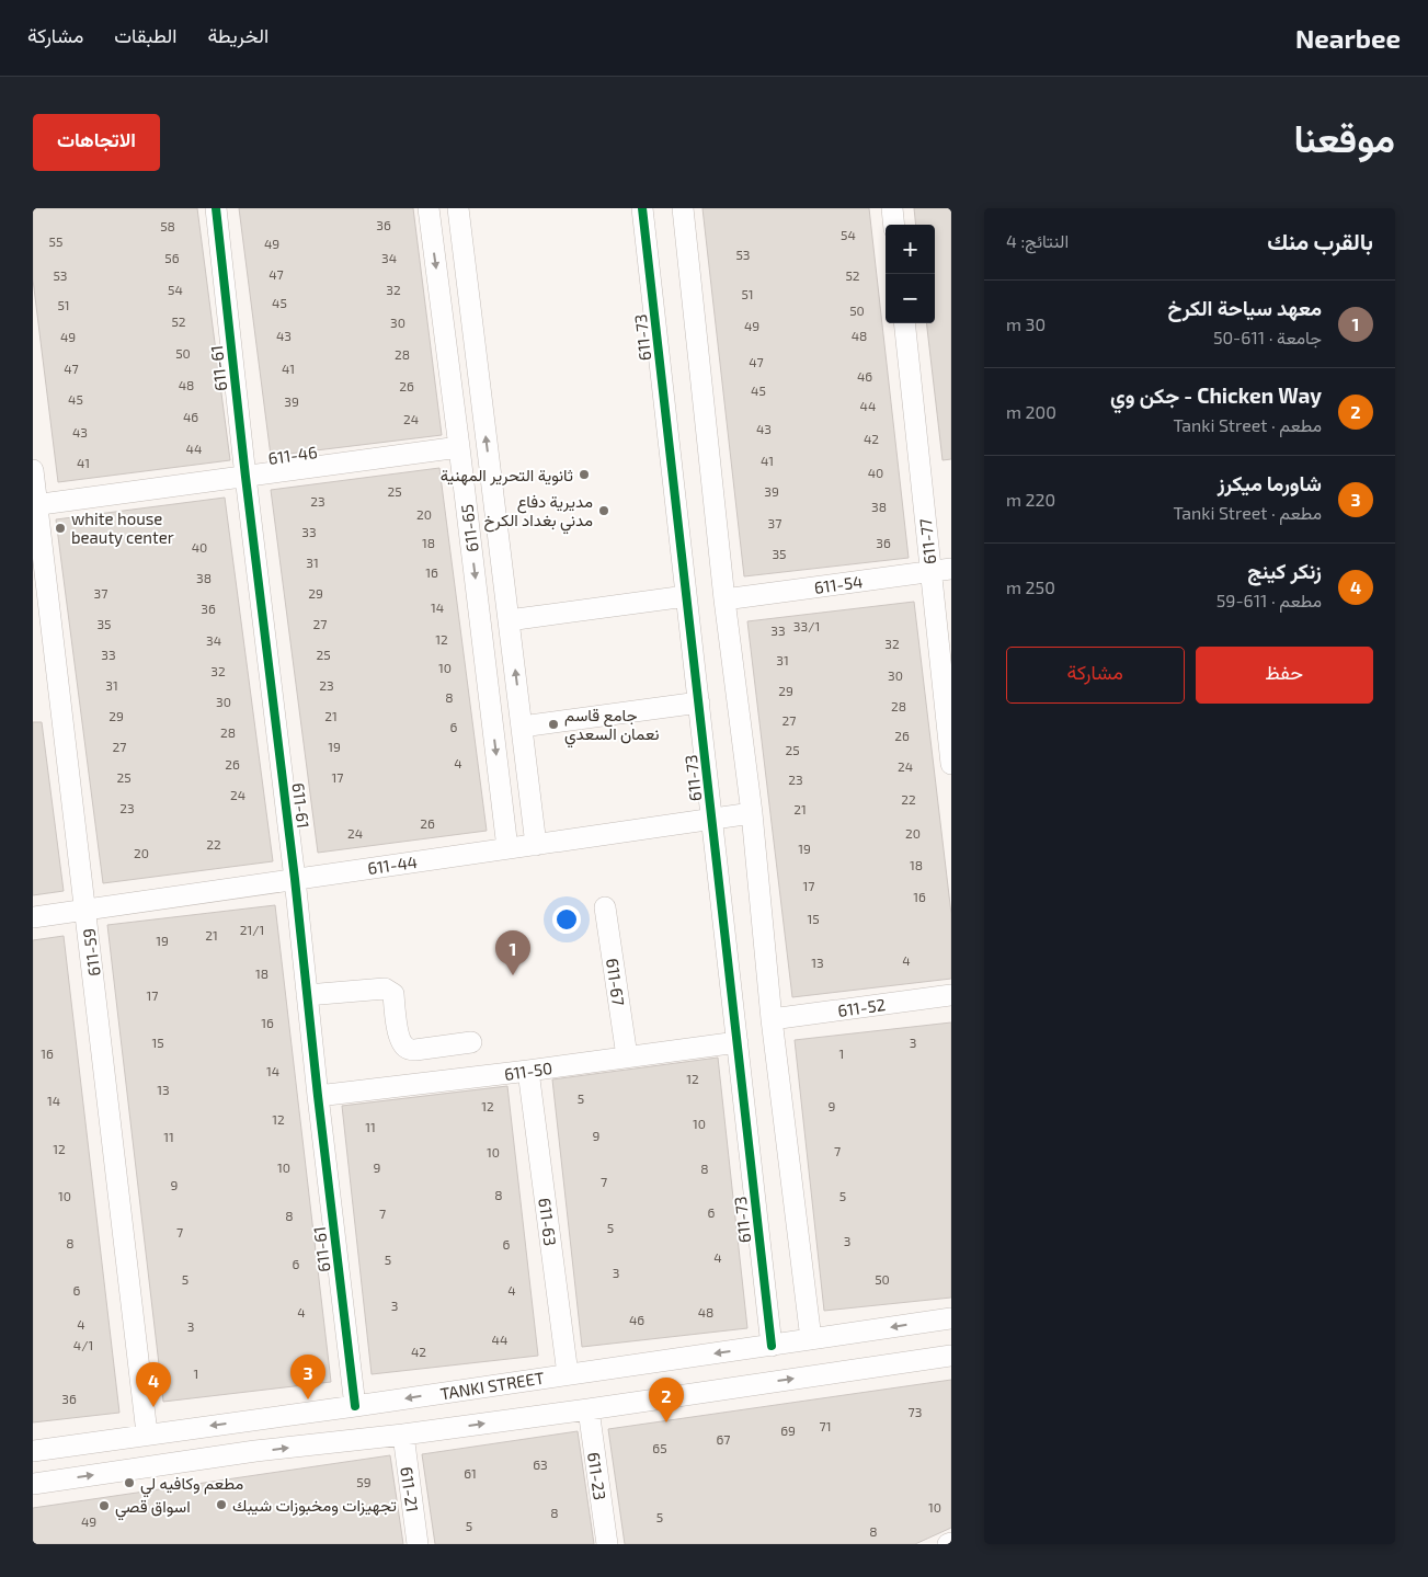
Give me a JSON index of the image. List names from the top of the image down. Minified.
{"streets":{"street":["611-73","611-61","611-46","611-65","611-77","611-54","611-44","611-59","611-67","611-52","611-50","611-63","TANKI STREET","611-23","611-21"]},"crossings":[["611-73","611-44"],["611-73","611-50"],["611-73","TANKI STREET"],["611-61","611-46"],["611-61","611-44"],["611-61","611-50"],["611-61","TANKI STREET"],["611-46","611-65"],["611-46","611-59"],["611-65","611-44"],["611-77","611-54"],["611-44","611-59"],["611-59","TANKI STREET"],["611-67","611-50"],["611-50","611-63"],["611-63","TANKI STREET"]],"places":["ثانوية التحرير المهنية","مديرية دفاع مدني بغداد الكرخ","white house beauty center","جامع قاسم نعمان السعدي","مطعم وكافيه لي","تجهيزات ومخبوزات شيبك","اسواق قصي"],"house_numbers":["36","58","54","55","49","53","56","34","47","53","52","54","32","51","45","51","50","52","30","49","43","48","49","50","28","47","47","41","46","48","26","45","45","39","44","46","24","43","43","42","44","41","41","40","25","39","23","38","20","37","33","18","36","40","35","31","16","38","37","29","14","36","35","27","33/1","33","12","34","32","33","25","31","10","32","30","31","23","29","8","30","28","29","21","27","6","28","26","27","19","25","4","26","24","25","17","23","24","22","23","21","26","24","20","22","19","20","18","17","16","15","21/1","21","19","4","13","18","17","16","15","3","16","1","14","12","13","5","14","12","9","12","10","11","9","11","12","7","10","10","9","8","7","9","8","10","5","6","7","8","5","7","3","8","6","4","5","6","3","5","50","6","4","3","4","48","46","4","3","44","4/1","42","1","36","73","71","69","67","65","63","61","59","10","8","5","49","5","8"],"page":{"header":"Nearbee","nav":["الخريطة","الطبقات","مشاركة"],"title":"موقعنا","buttons":["الاتجاهات",["حفظ","مشاركة"]],"heading":["بالقرب منك","النتائج: 4"],"map_buttons":["+","−"],"list":[{"mark":"1","name":"معهد سياحة الكرخ","note":"جامعة · 611-50","value":"30 m"},{"mark":"2","name":"Chicken Way - جكن وي","note":"مطعم · Tanki Street","value":"200 m"},{"mark":"3","name":"شاورما ميكرز","note":"مطعم · Tanki Street","value":"220 m"},{"mark":"4","name":"زنكر كينج","note":"مطعم · 611-59","value":"250 m"}],"pins":["1","3","4","2"]}}
